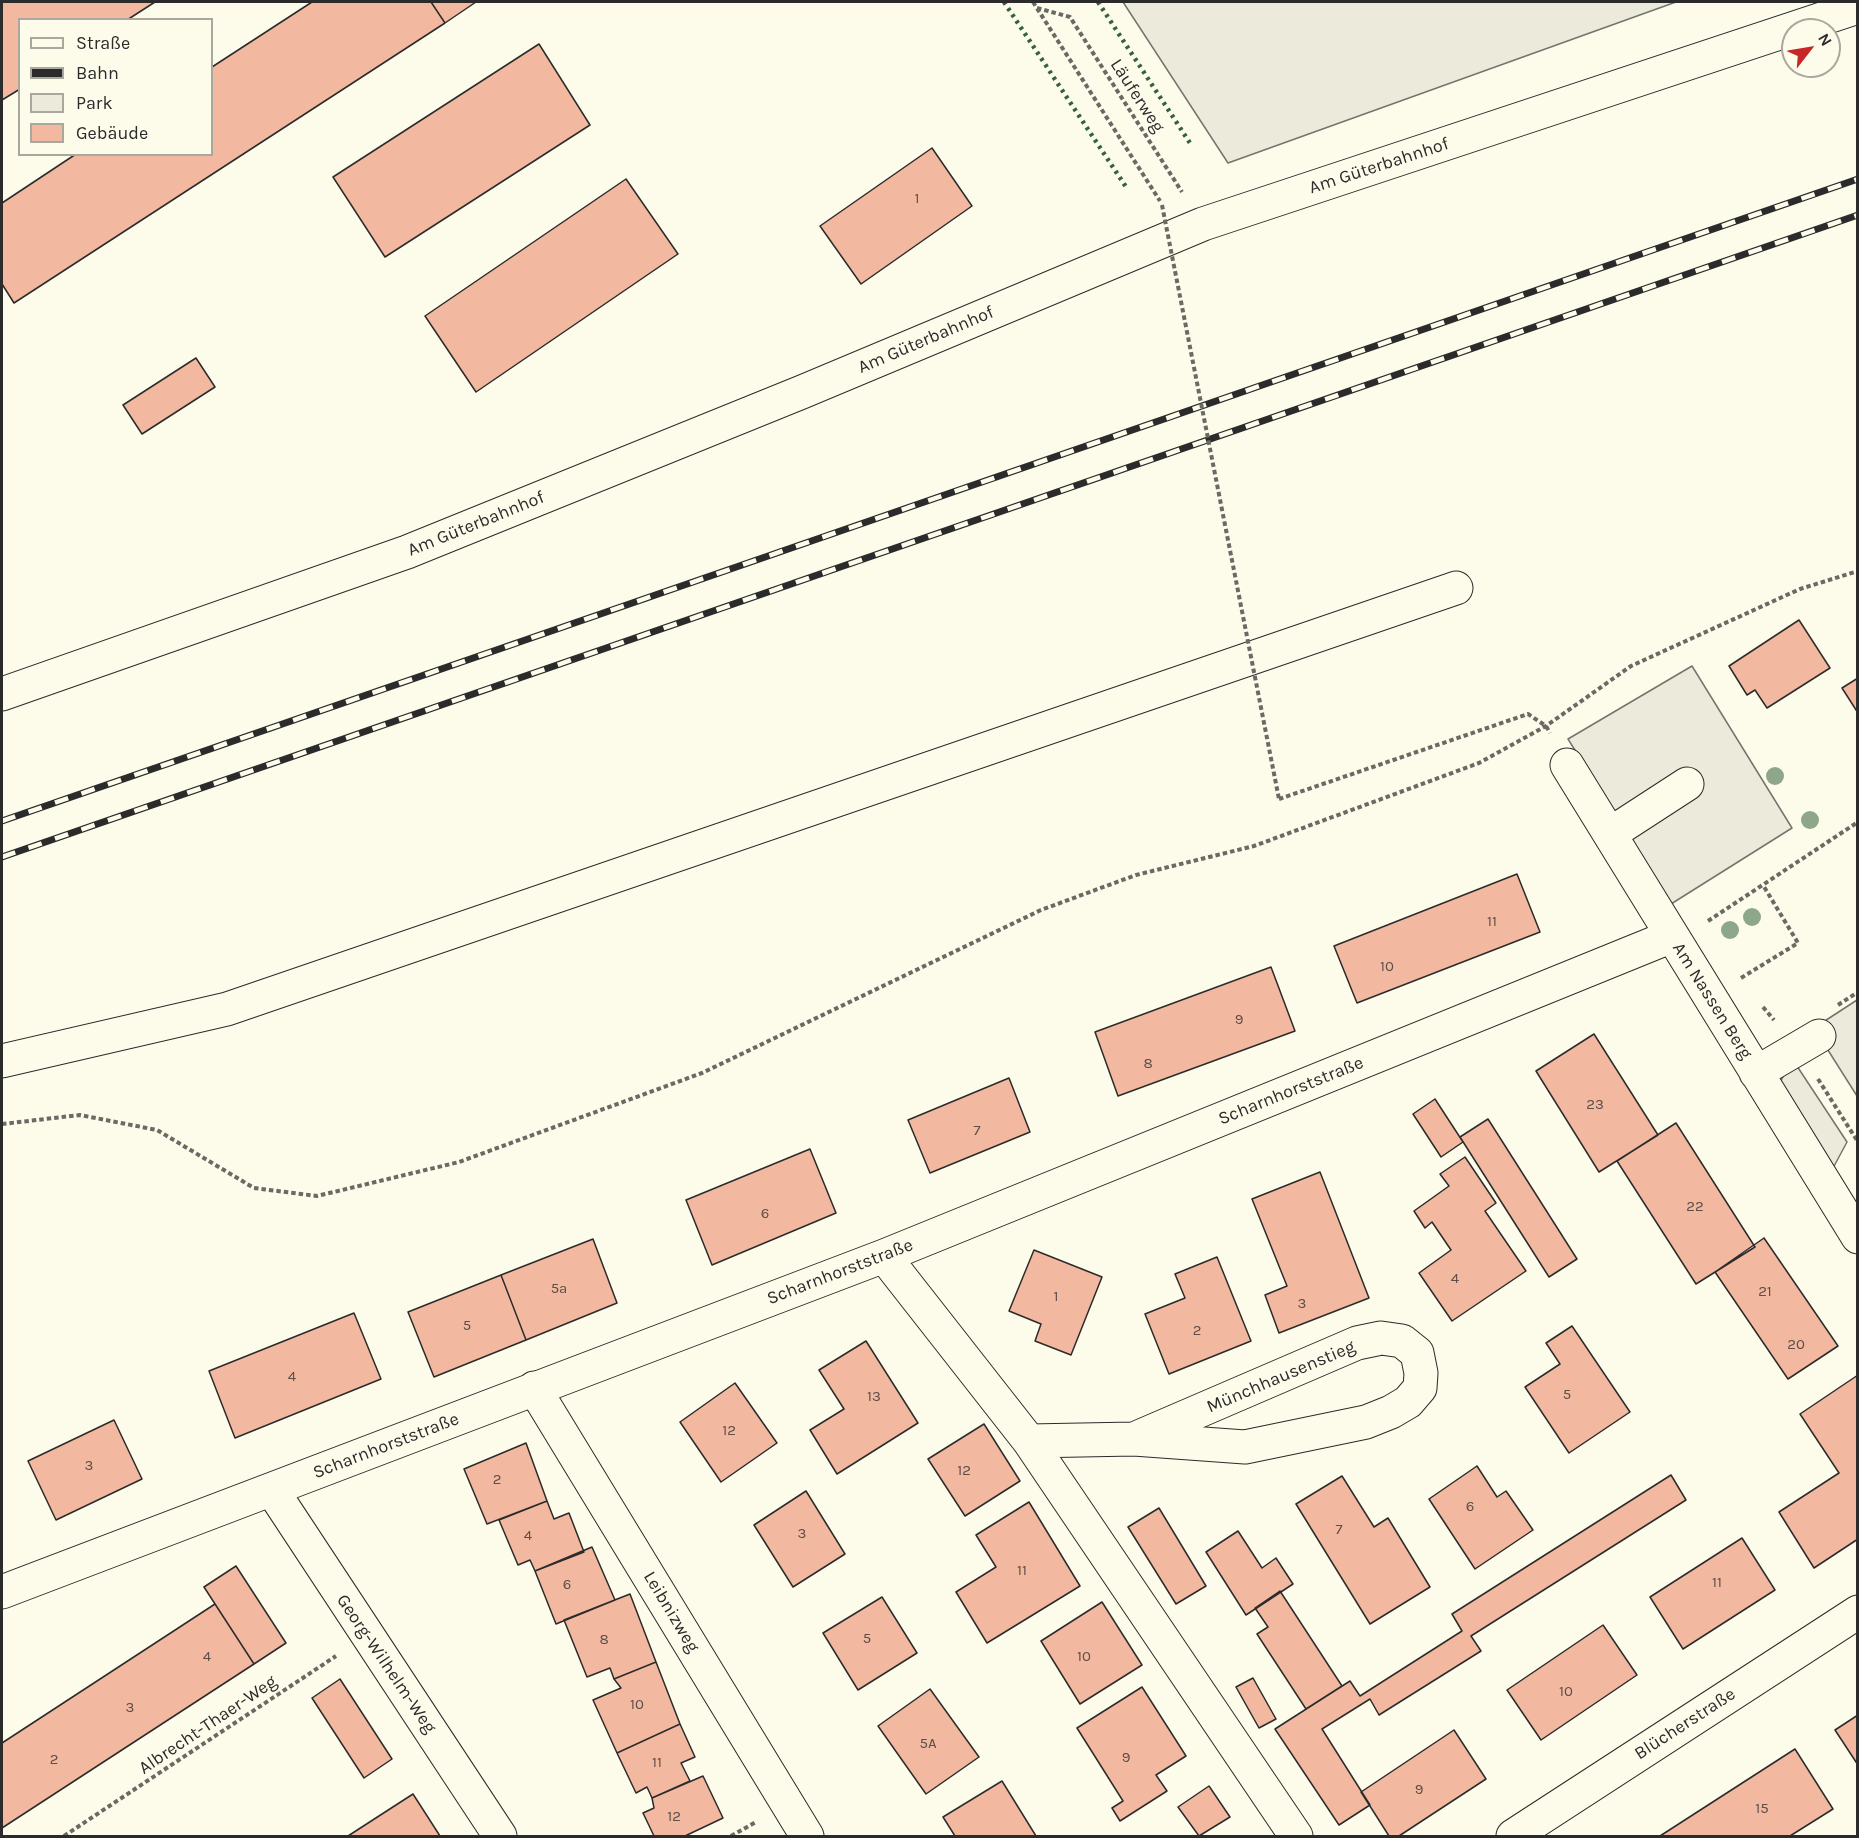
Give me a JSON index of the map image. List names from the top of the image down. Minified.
{"streets":{"street":["Am Güterbahnhof","Am Nassen Berg","Scharnhorststraße","Münchhausenstieg","Leibnizweg","Georg-Wilhelm-Weg","Blücherstraße"],"path":["Läuferweg","Albrecht-Thaer-Weg"]},"crossings":[["Läuferweg","Am Güterbahnhof"],["Am Nassen Berg","Scharnhorststraße"],["Scharnhorststraße","Leibnizweg"],["Scharnhorststraße","Georg-Wilhelm-Weg"],["Georg-Wilhelm-Weg","Albrecht-Thaer-Weg"]],"house_numbers":["1","11","10","9","8","23","7","22","6","4","5a","21","1","3","5","2","20","4","5","13","12","3","12","2","6","7","3","4","11","11","6","5","8","4","10","10","10","3","5A","9","2","11","9","15","12"],"legend":["Straße","Bahn","Park","Gebäude"],"north":"top right"}
